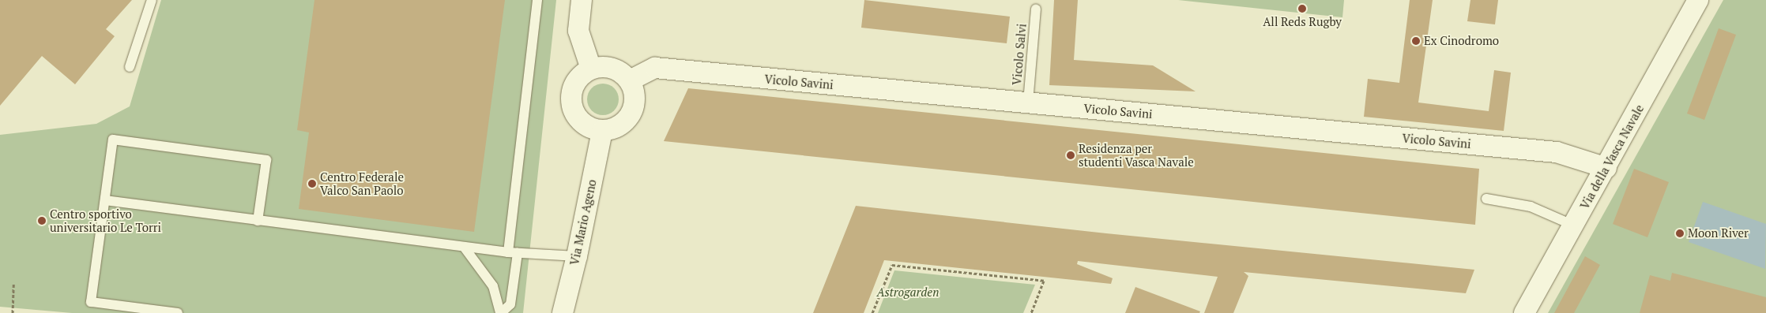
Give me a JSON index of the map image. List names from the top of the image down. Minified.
{"streets":{"street":["Vicolo Savini","Via della Vasca Navale","Via Mario Ageno"],"lane":["Vicolo Salvi"]},"crossings":[["Vicolo Salvi","Vicolo Savini"],["Vicolo Savini","Via della Vasca Navale"],["Vicolo Savini","Via Mario Ageno"]],"parks":["Astrogarden"],"places":["All Reds Rugby","Ex Cinodromo","Residenza per studenti Vasca Navale","Centro Federale Valco San Paolo","Centro sportivo universitario Le Torri","Moon River"]}
